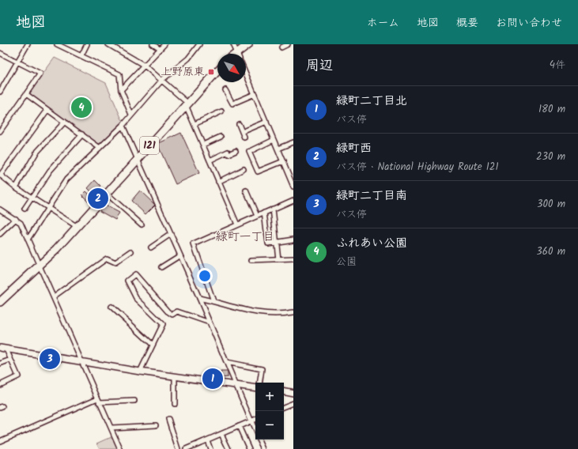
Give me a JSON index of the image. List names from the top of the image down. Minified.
{"streets":{"highway":["121"]},"districts":["緑町一丁目"],"places":{"transit":["上野原東"]},"north":"bottom right","page":{"header":"地図","nav":["ホーム","地図","概要","お問い合わせ"],"heading":["周辺","4件"],"list":[{"mark":"1","name":"緑町二丁目北","note":"バス停","value":"180 m"},{"mark":"2","name":"緑町西","note":"バス停 · National Highway Route 121","value":"230 m"},{"mark":"3","name":"緑町二丁目南","note":"バス停","value":"300 m"},{"mark":"4","name":"ふれあい公園","note":"公園","value":"360 m"}],"pins":["4","2","3","1"],"map_buttons":["+","−"]}}
